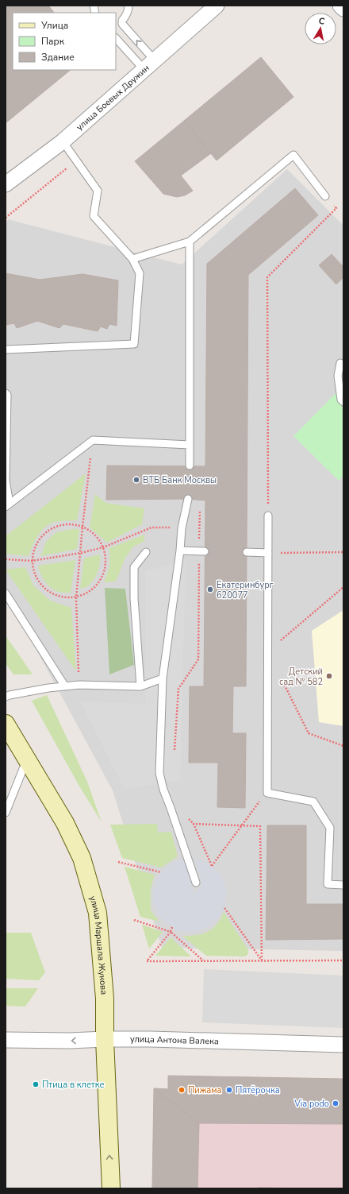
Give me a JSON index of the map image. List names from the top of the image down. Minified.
{"streets":{"street":["улица Боевых Дружин","улица Маршала Жукова","улица Антона Валека"]},"crossings":[["улица Маршала Жукова","улица Антона Валека"]],"places":["ВТБ Банк Москвы","Екатеринбург 620077","Детский сад № 582","Птица в клетке","Пижама","Пятёрочка","Via podo"],"legend":["Улица","Парк","Здание"],"north":"top"}
